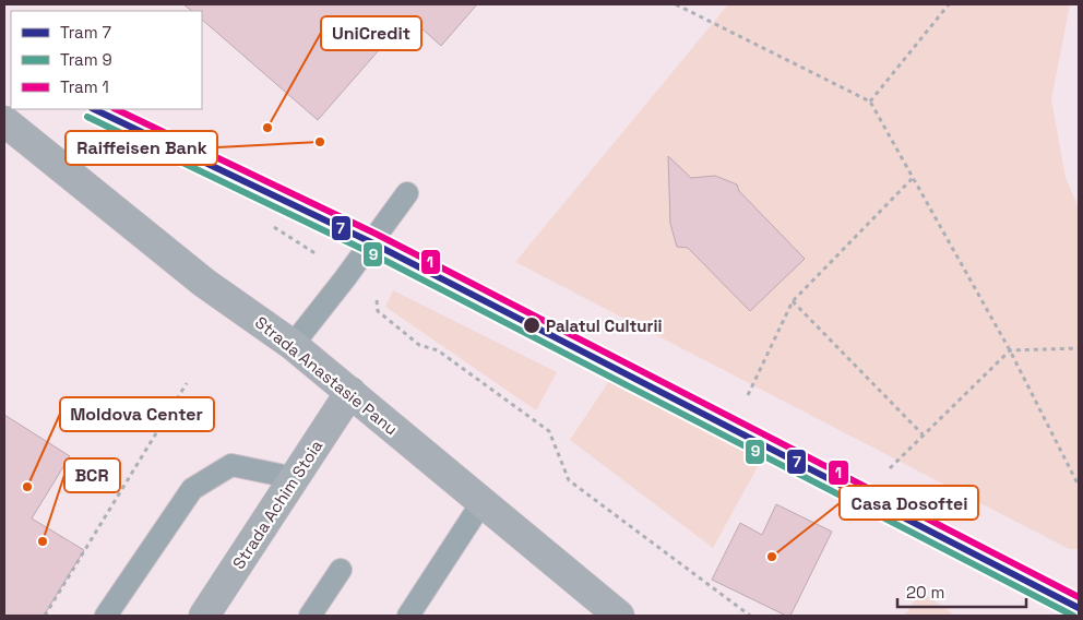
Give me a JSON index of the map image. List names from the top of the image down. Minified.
{"streets":{"main road":["Strada Anastasie Panu","Strada Achim Stoia"]},"crossings":[["Strada Anastasie Panu","Strada Achim Stoia"]],"places":["UniCredit","Raiffeisen Bank","Palatul Culturii","Moldova Center","BCR","Casa Dosoftei"],"lines":["tram line 7","tram line 1","tram line 9"],"legend":["Tram 7","Tram 9","Tram 1"],"scale_bar":"20 m"}
